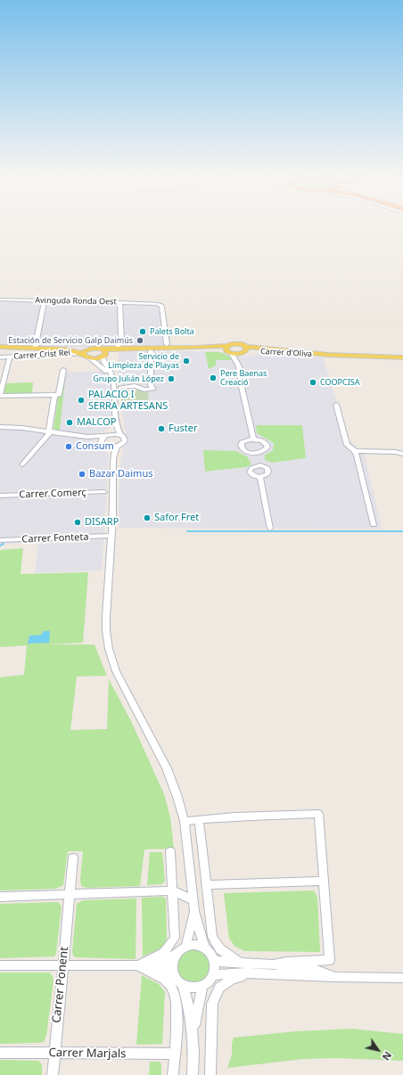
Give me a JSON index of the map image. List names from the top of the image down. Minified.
{"streets":{"main road":["Carrer d'Oliva"],"street":["Avinguda Ronda Oest","Carrer Crist Rei","Carrer Comerç","Carrer Fonteta","Carrer Ponent","Carrer Marjals"]},"crossings":[["Carrer Ponent","Carrer Marjals"]],"places":["Palets Bolta","Estación de Servicio Galp Daimús","Servicio de Limpieza de Playas","Pere Baenas Creació","Grupo Julián López","COOPCISA","PALACIO I SERRA ARTESANS","MALCOP","Fuster","Consum","Bazar Daimus","Safor Fret","DISARP"],"north":"bottom right"}
